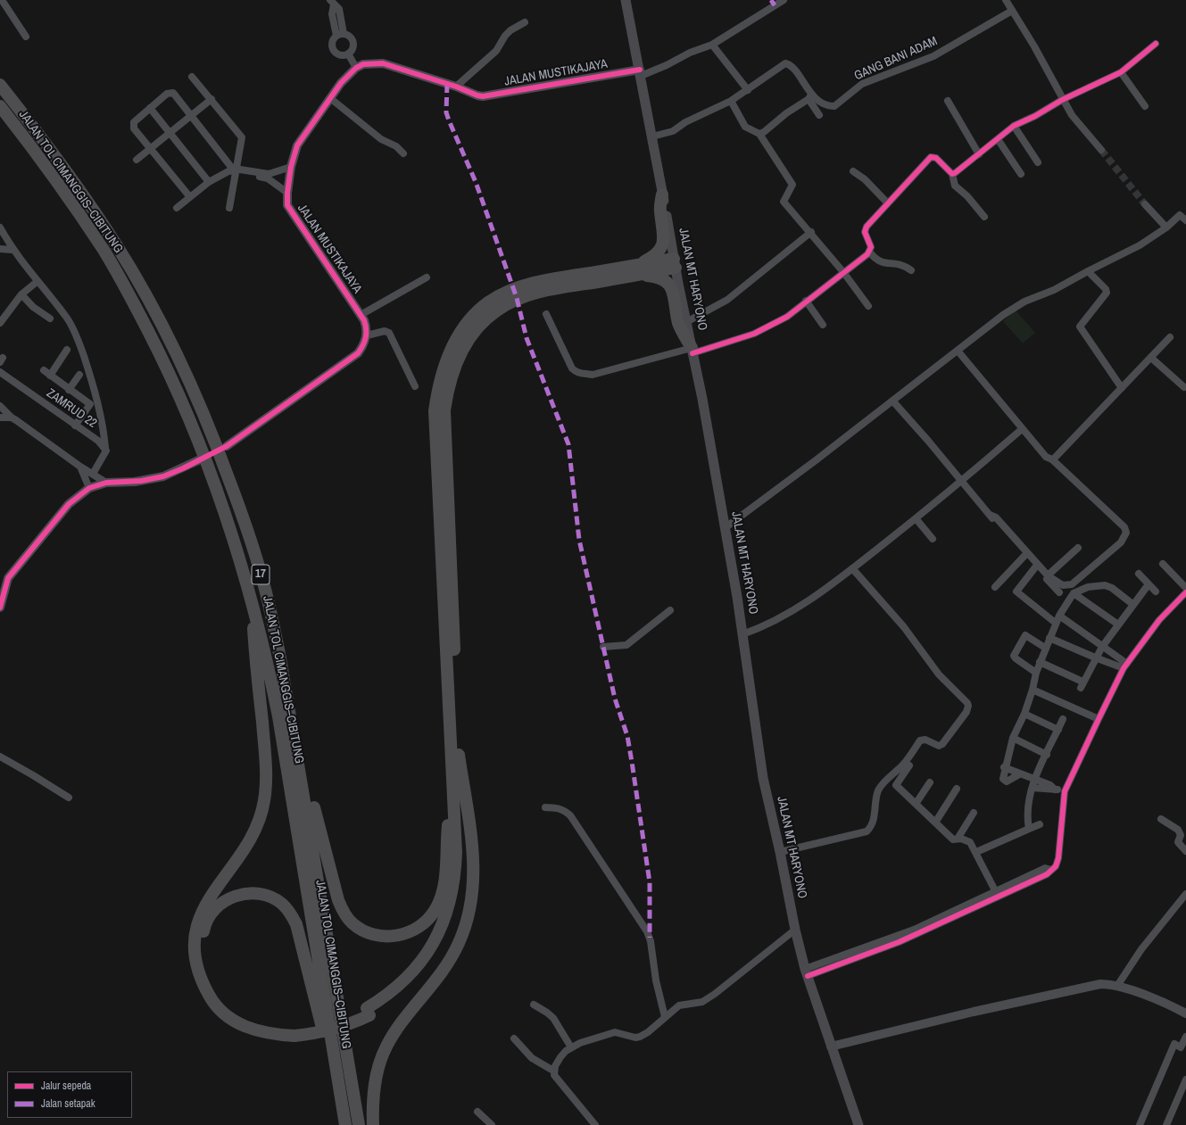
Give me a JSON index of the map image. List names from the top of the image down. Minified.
{"streets":{"highway":["JALAN TOL CIMANGGIS–CIBITUNG","17"],"main road":["JALAN MT HARYONO"],"street":["GANG BANI ADAM","JALAN MUSTIKAJAYA","ZAMRUD 22"]},"crossings":[["GANG BANI ADAM","JALAN MT HARYONO"],["JALAN MUSTIKAJAYA","JALAN MT HARYONO"]],"legend":["Jalur sepeda","Jalan setapak"]}
